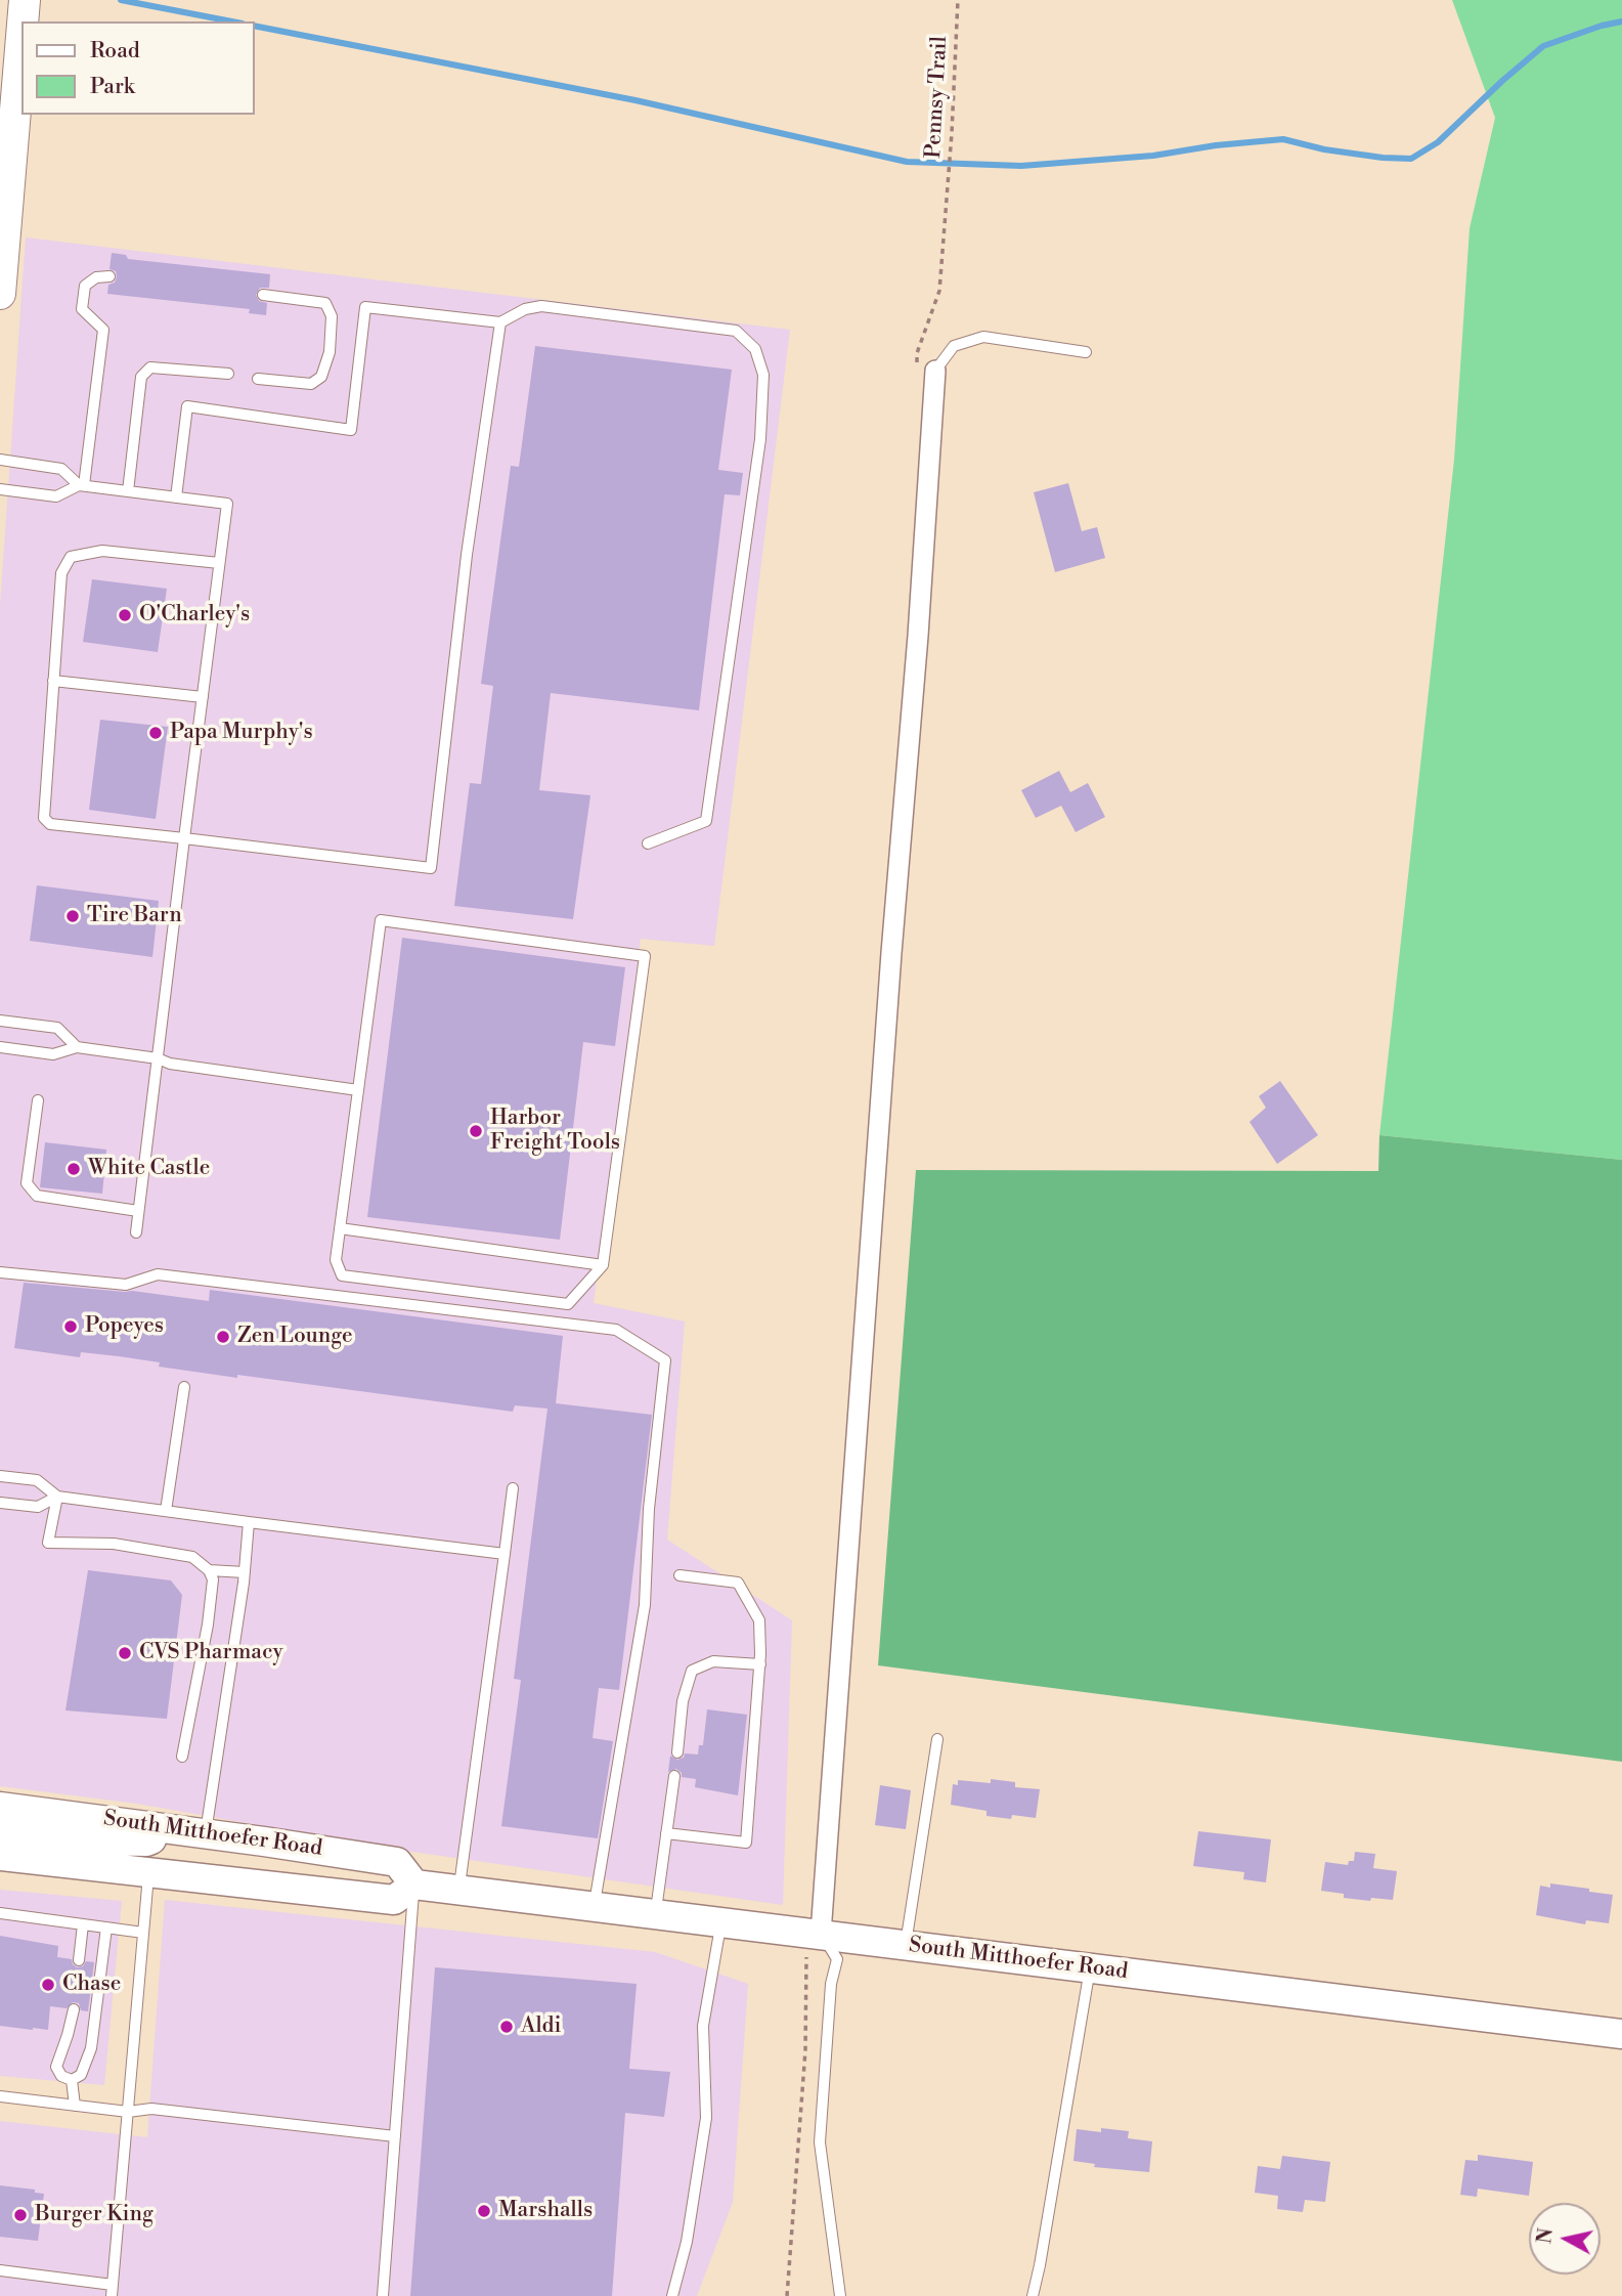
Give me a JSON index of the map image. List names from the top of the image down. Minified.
{"streets":{"main road":["South Mitthoefer Road"],"path":["Pennsy Trail"]},"places":["O'Charley's","Papa Murphy's","Tire Barn","Harbor Freight Tools","White Castle","Popeyes","Zen Lounge","CVS Pharmacy","Chase","Aldi","Marshalls","Burger King"],"legend":["Road","Park"],"north":"left"}
